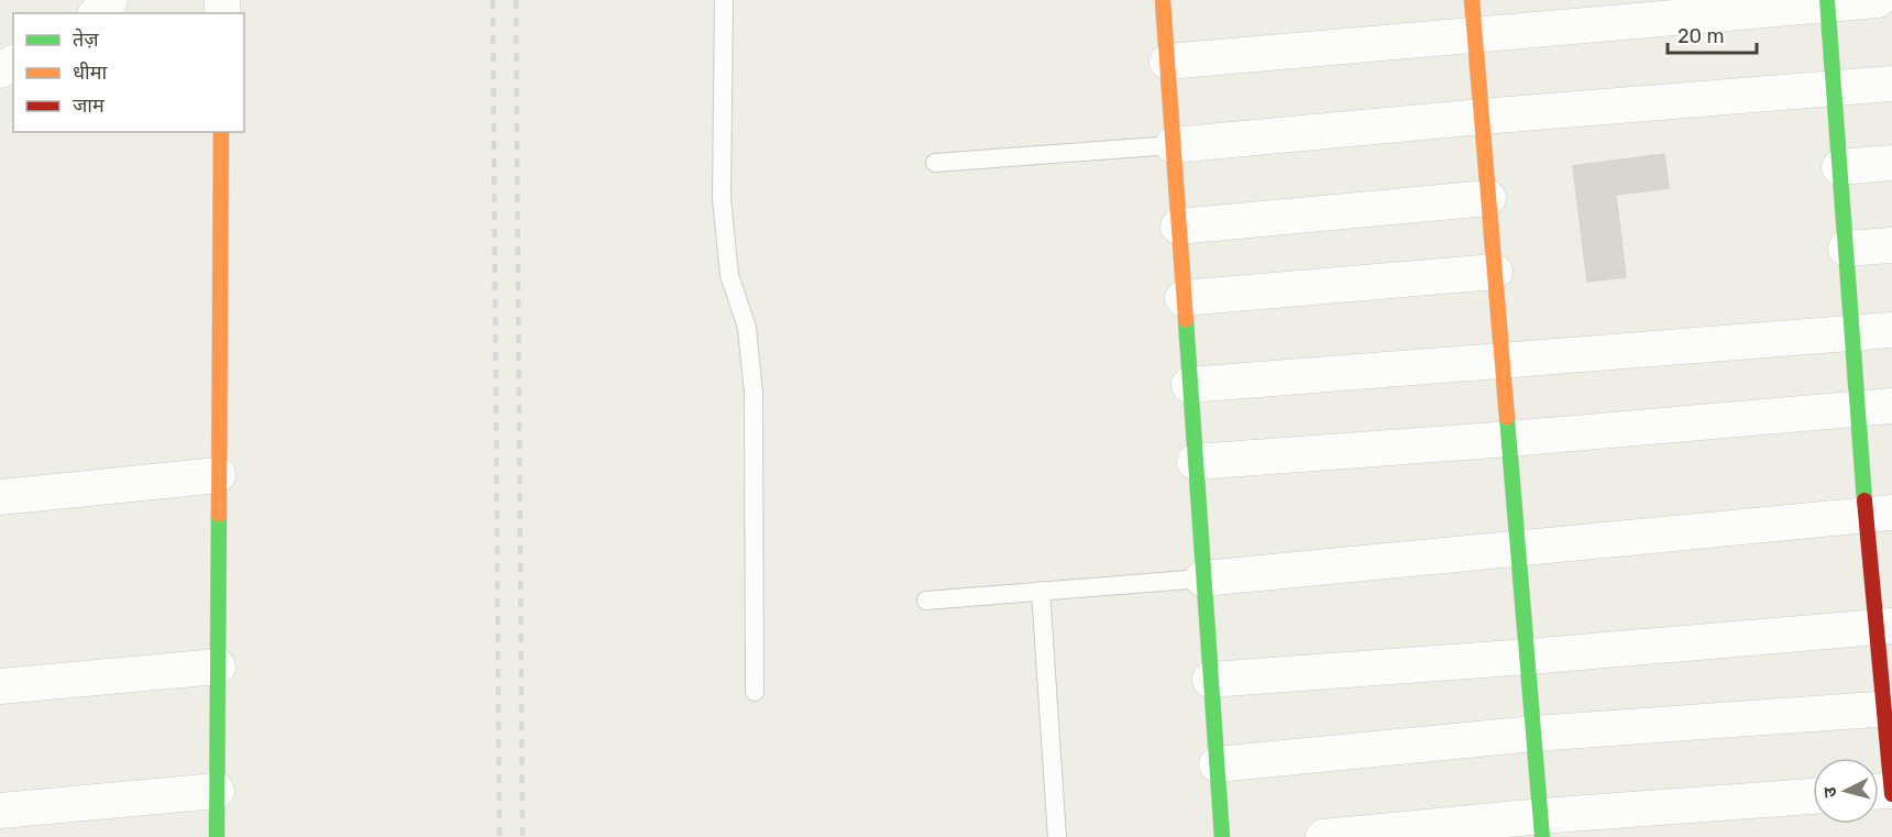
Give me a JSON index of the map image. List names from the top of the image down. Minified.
{"legend":["तेज़","धीमा","जाम"],"scale_bar":"20 m","north":"left"}
